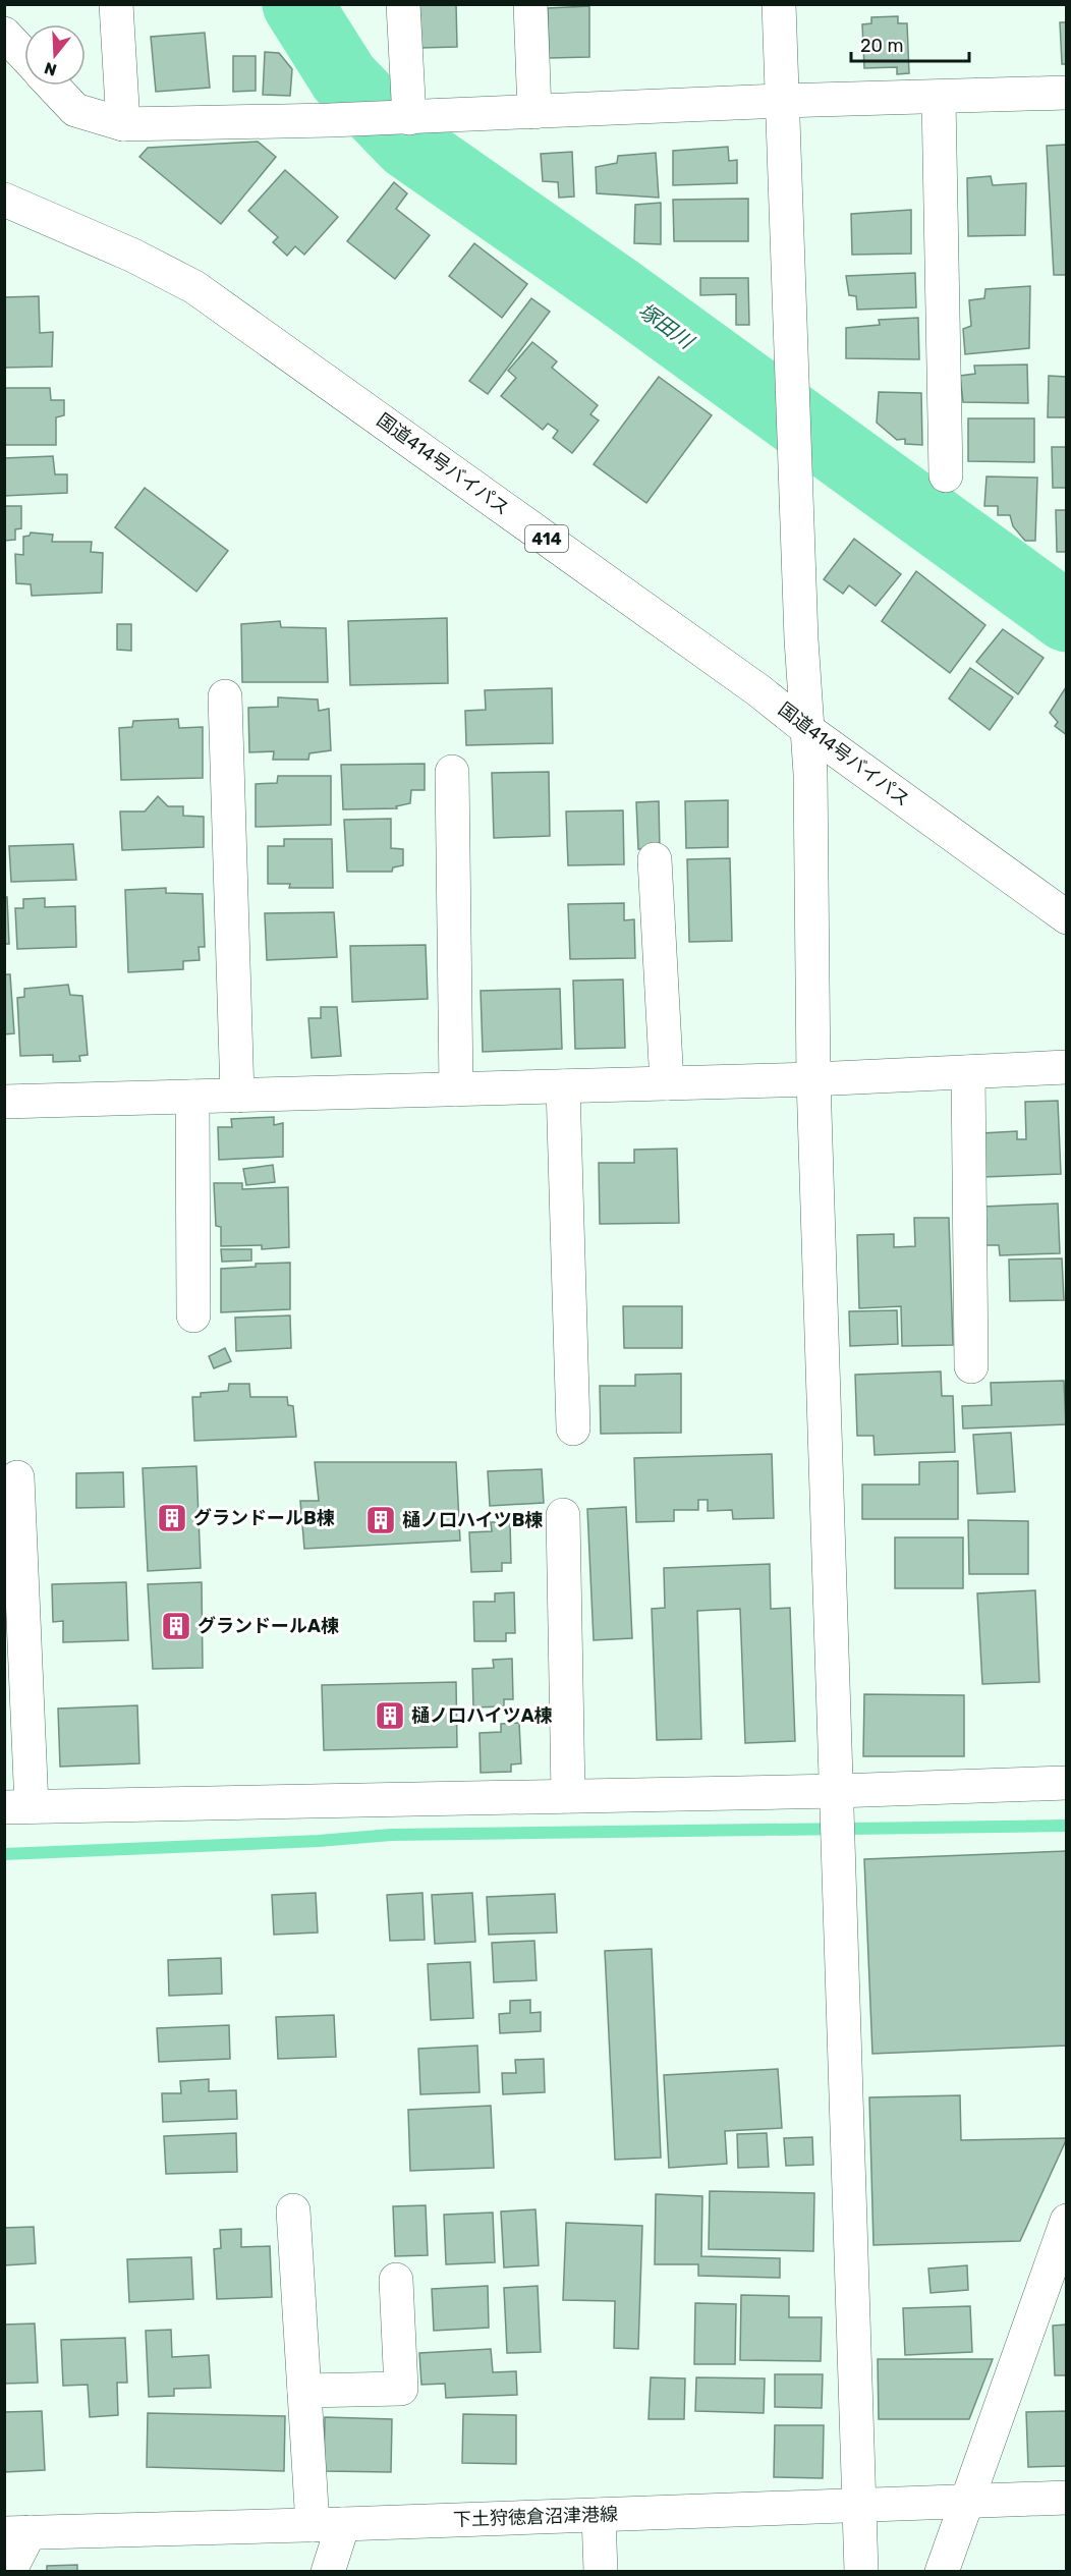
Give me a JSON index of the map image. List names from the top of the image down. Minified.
{"streets":{"main road":["国道414号バイパス","414","下土狩徳倉沼津港線"]},"water":["塚田川"],"places":{"building":["グランドールB棟","樋ノ口ハイツB棟","グランドールA棟","樋ノ口ハイツA棟"]},"scale_bar":"20 m","north":"bottom"}
